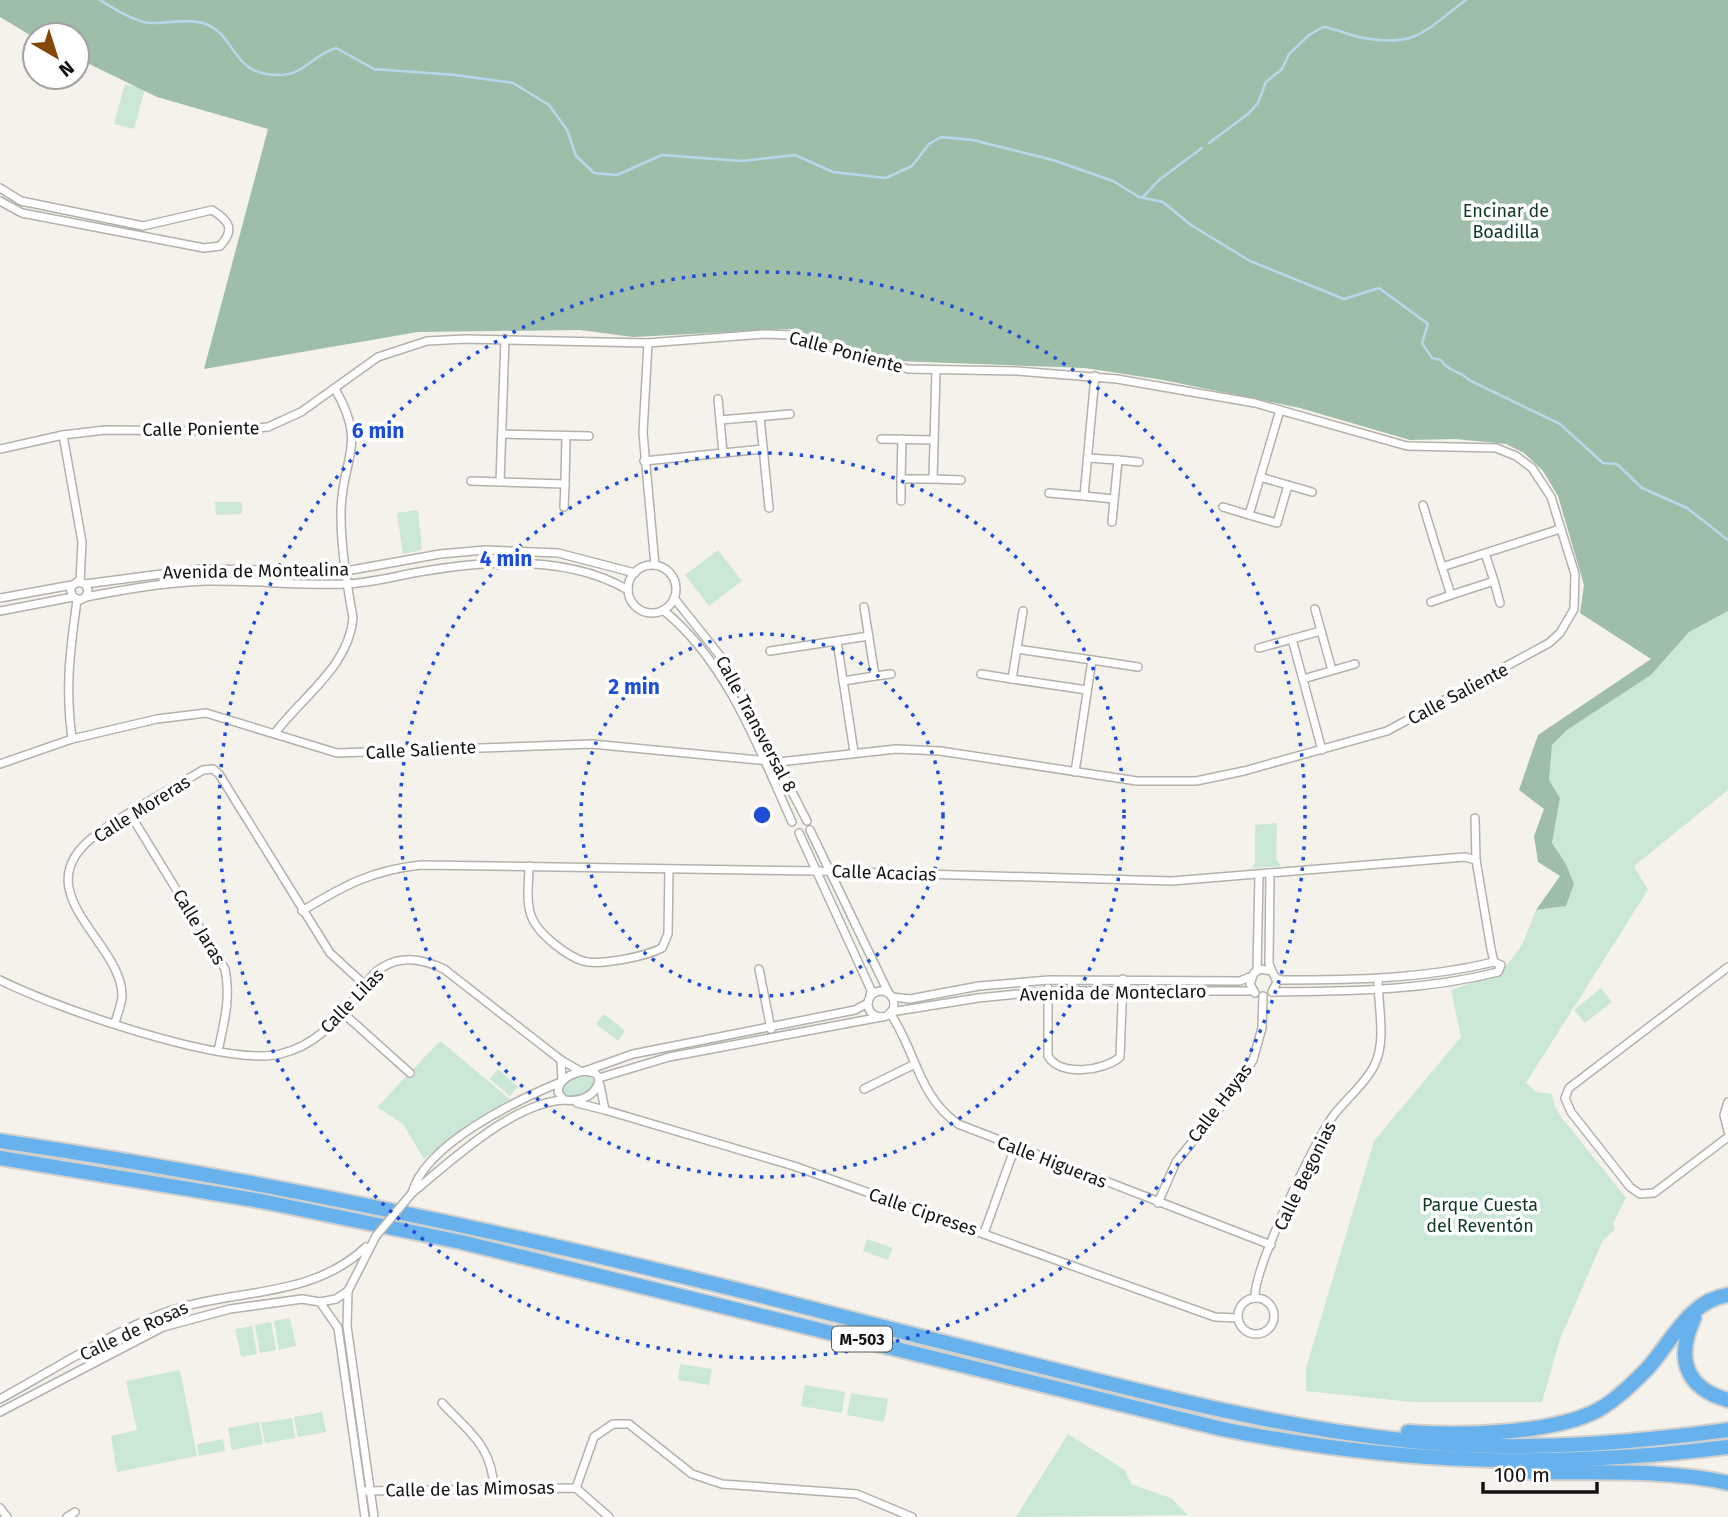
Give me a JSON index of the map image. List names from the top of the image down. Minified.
{"streets":{"highway":["M-503"],"street":["Calle Poniente","Avenida de Montealina","Calle Saliente","Calle Transversal 8","Calle Moreras","Calle Acacias","Calle Jaras","Avenida de Monteclaro","Calle Lilas","Calle Hayas","Calle Higueras","Calle Begonias","Calle Cipreses","Calle de Rosas","Calle de las Mimosas"]},"crossings":[["Calle Poniente","Calle Saliente"],["Avenida de Montealina","Calle Transversal 8"],["Calle Saliente","Calle Transversal 8"],["Calle Moreras","Calle Acacias"],["Calle Moreras","Calle Jaras"],["Calle Moreras","Calle Lilas"],["Calle Jaras","Calle Lilas"],["Avenida de Monteclaro","Calle Higueras"],["Calle Hayas","Calle Higueras"],["Calle Higueras","Calle Begonias"],["Calle Begonias","Calle Cipreses"]],"parks":["Encinar de Boadilla","Parque Cuesta del Reventón"],"scale_bar":"100 m","north":"bottom right","rings":["6 min","4 min","2 min"]}
